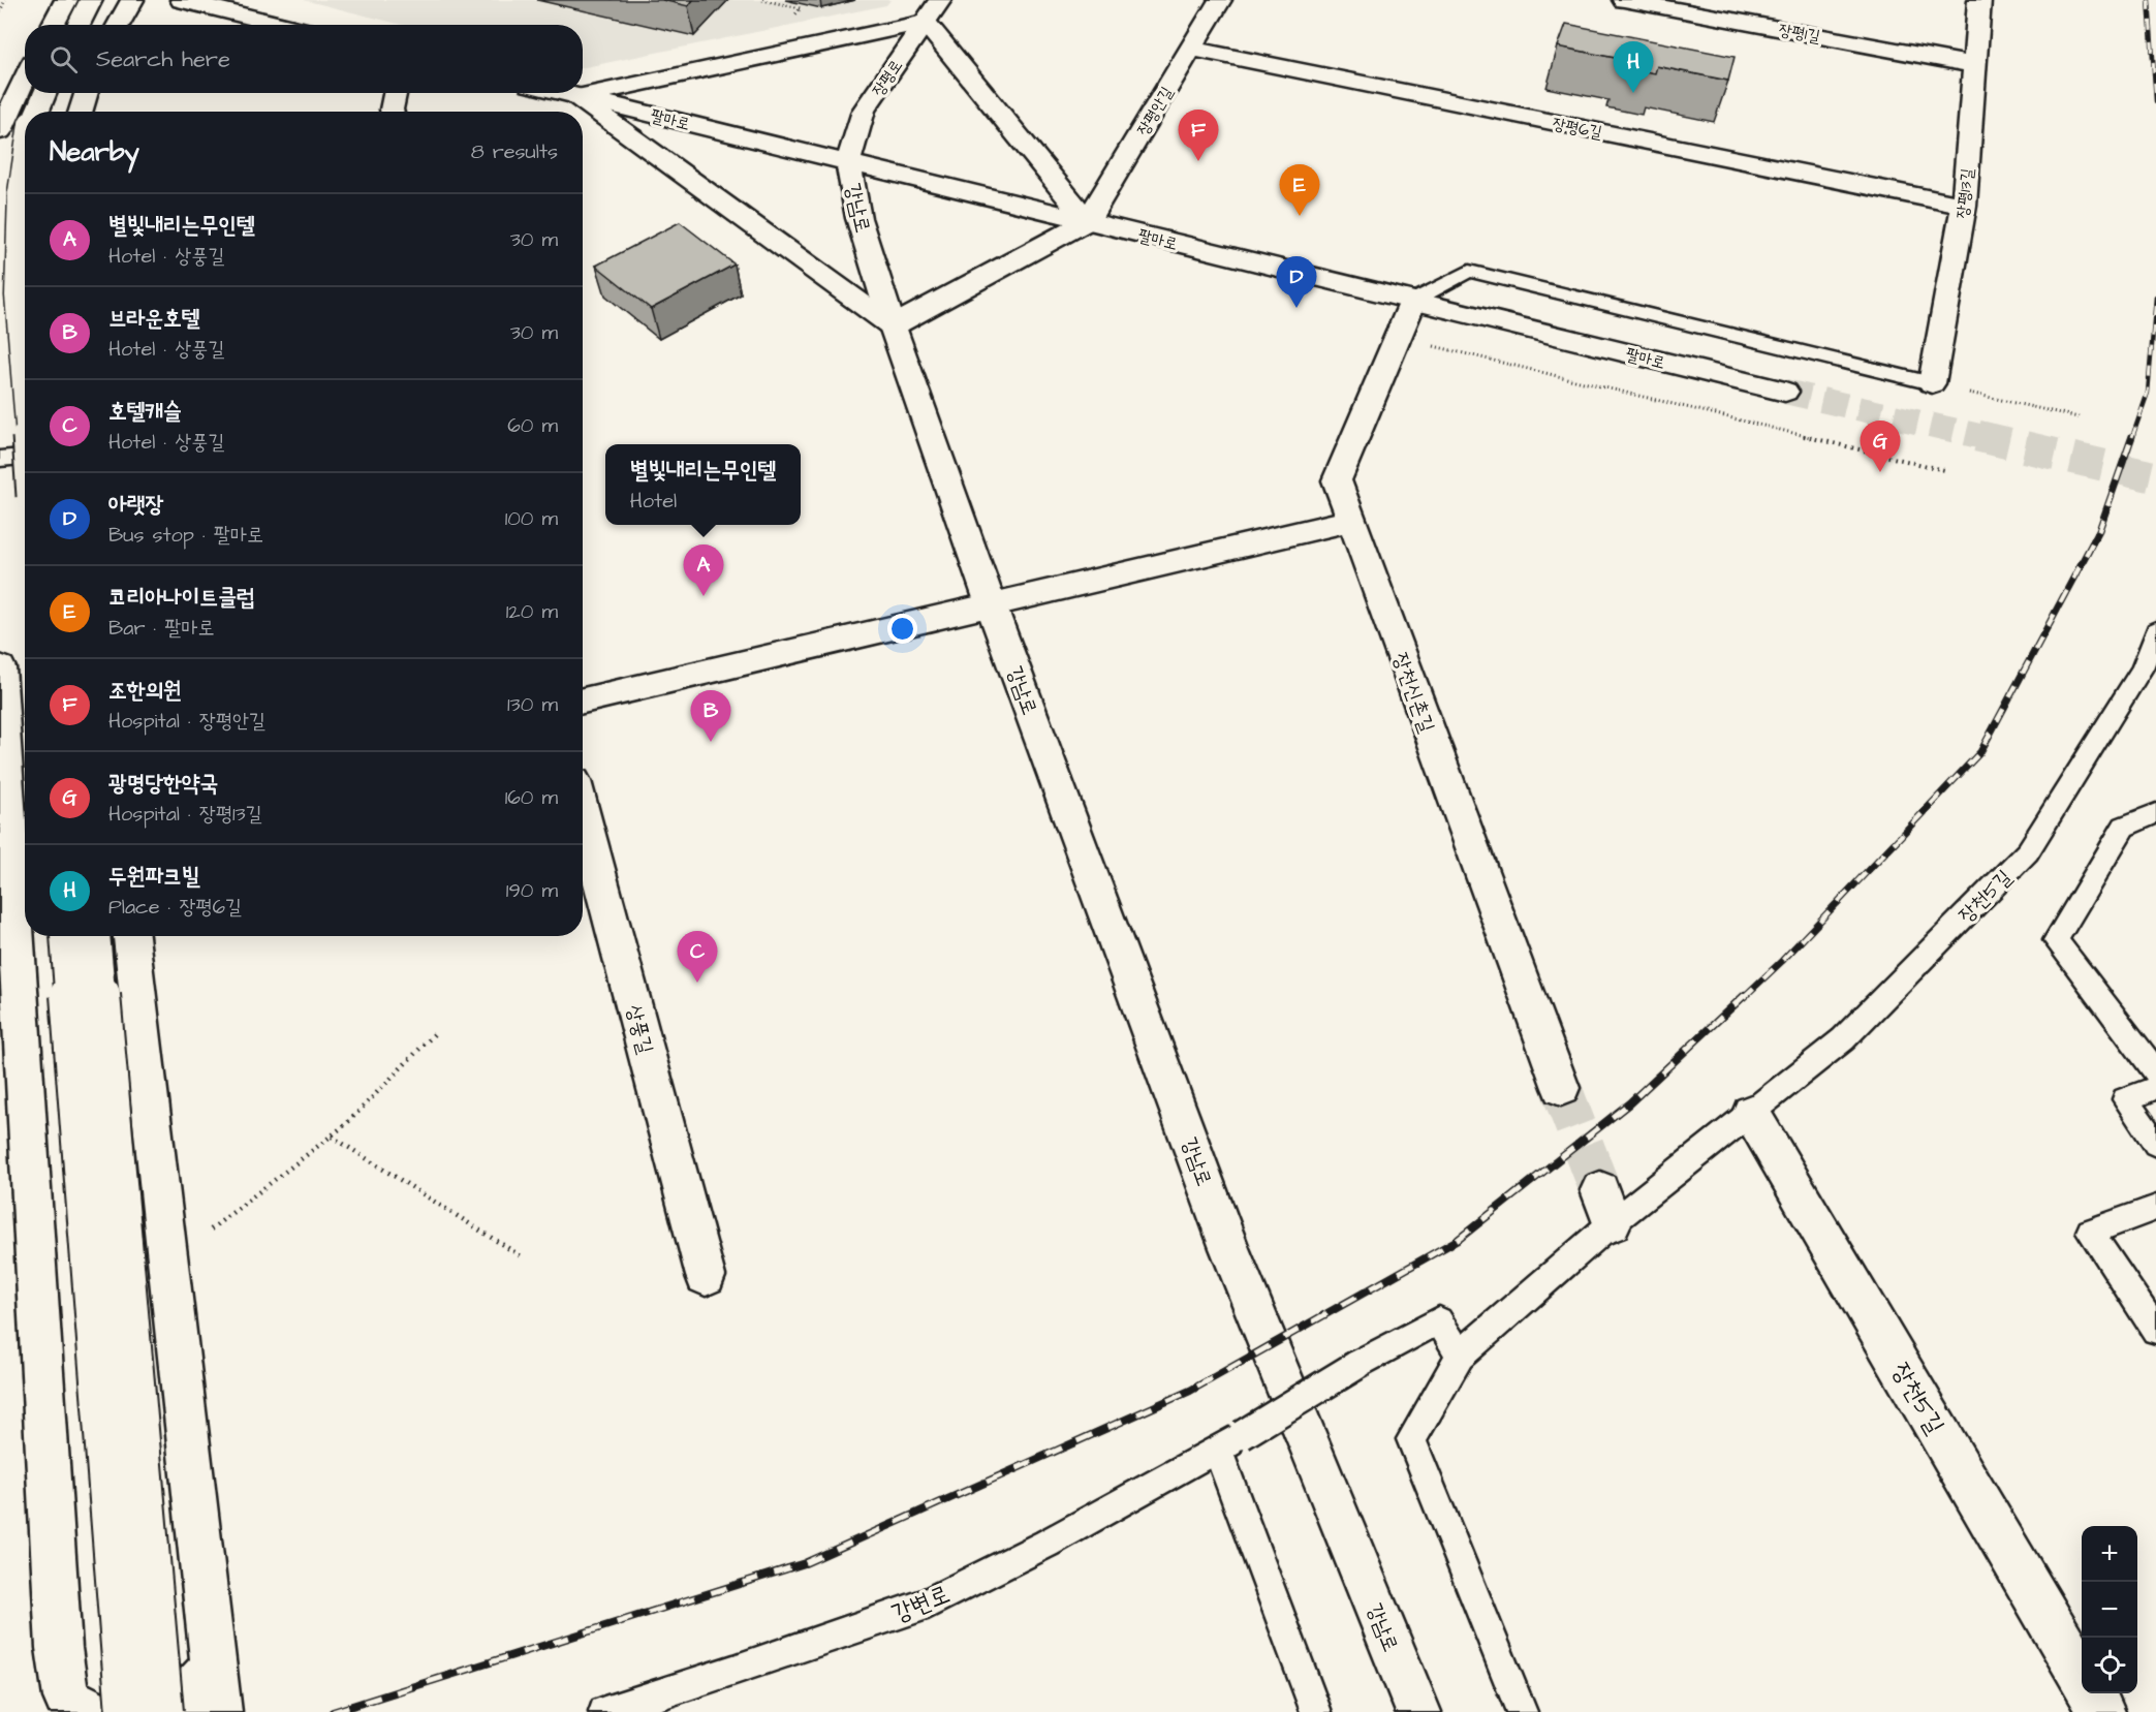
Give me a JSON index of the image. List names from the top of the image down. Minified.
{"streets":{"street":["장평1길","장평로","장평안길","팔마로","장평6길","장평13길","강남로","장천신촌길","장천5길","상풍길"],"lane":["강변로"]},"crossings":[["장평1길","장평13길"],["장평로","팔마로"],["장평로","강남로"],["장평안길","팔마로"],["장평안길","장평6길"],["팔마로","강남로"],["팔마로","장천신촌길"],["장평6길","장평13길"],["장천5길","강변로"]],"page":{"search":"Search here","pins":["H","F","E","D","G","A","B","C"],"heading":["Nearby","8 results"],"list":[{"mark":"A","name":"별빛내리는무인텔","note":"Hotel · 상풍길","value":"30 m"},{"mark":"B","name":"브라운호텔","note":"Hotel · 상풍길","value":"30 m"},{"mark":"C","name":"호텔캐슬","note":"Hotel · 상풍길","value":"60 m"},{"mark":"D","name":"아랫장","note":"Bus stop · 팔마로","value":"100 m"},{"mark":"E","name":"코리아나이트클럽","note":"Bar · 팔마로","value":"120 m"},{"mark":"F","name":"조한의원","note":"Hospital · 장평안길","value":"130 m"},{"mark":"G","name":"광명당한약국","note":"Hospital · 장평13길","value":"160 m"},{"mark":"H","name":"두원파크빌","note":"Place · 장평6길","value":"190 m"}],"popup":["별빛내리는무인텔","Hotel"],"map_buttons":["+","−"]}}
